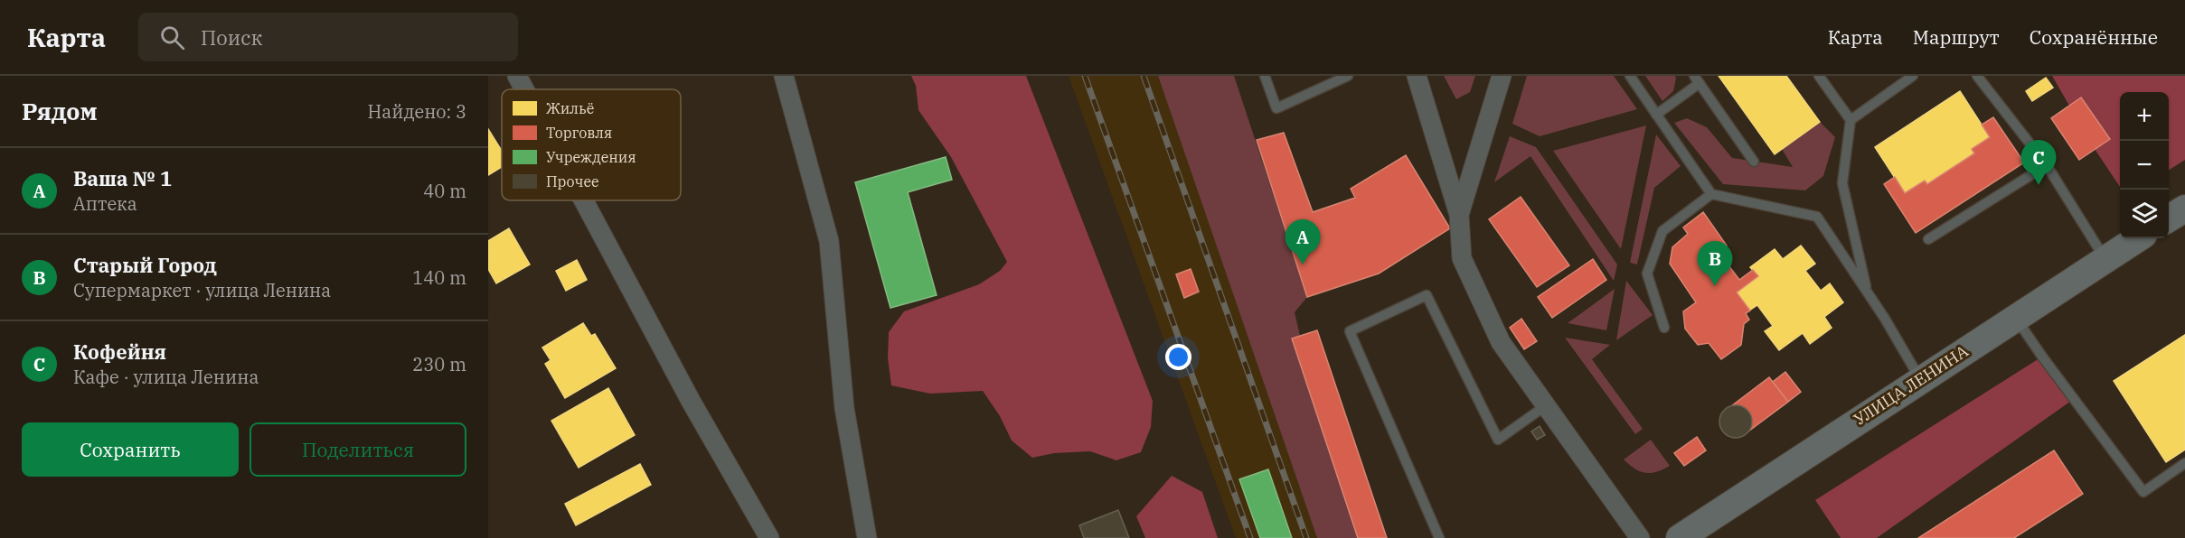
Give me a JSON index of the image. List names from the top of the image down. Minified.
{"streets":{"main road":["УЛИЦА ЛЕНИНА"]},"legend":["Жильё","Торговля","Учреждения","Прочее"],"page":{"header":"Карта","search":"Поиск","nav":["Карта","Маршрут","Сохранённые"],"heading":["Рядом","Найдено: 3"],"map_buttons":["+","−"],"pins":["C","A","B"],"list":[{"mark":"A","name":"Ваша № 1","note":"Аптека","value":"40 m"},{"mark":"B","name":"Старый Город","note":"Супермаркет · улица Ленина","value":"140 m"},{"mark":"C","name":"Кофейня","note":"Кафе · улица Ленина","value":"230 m"}],"buttons":["Сохранить","Поделиться"]}}
